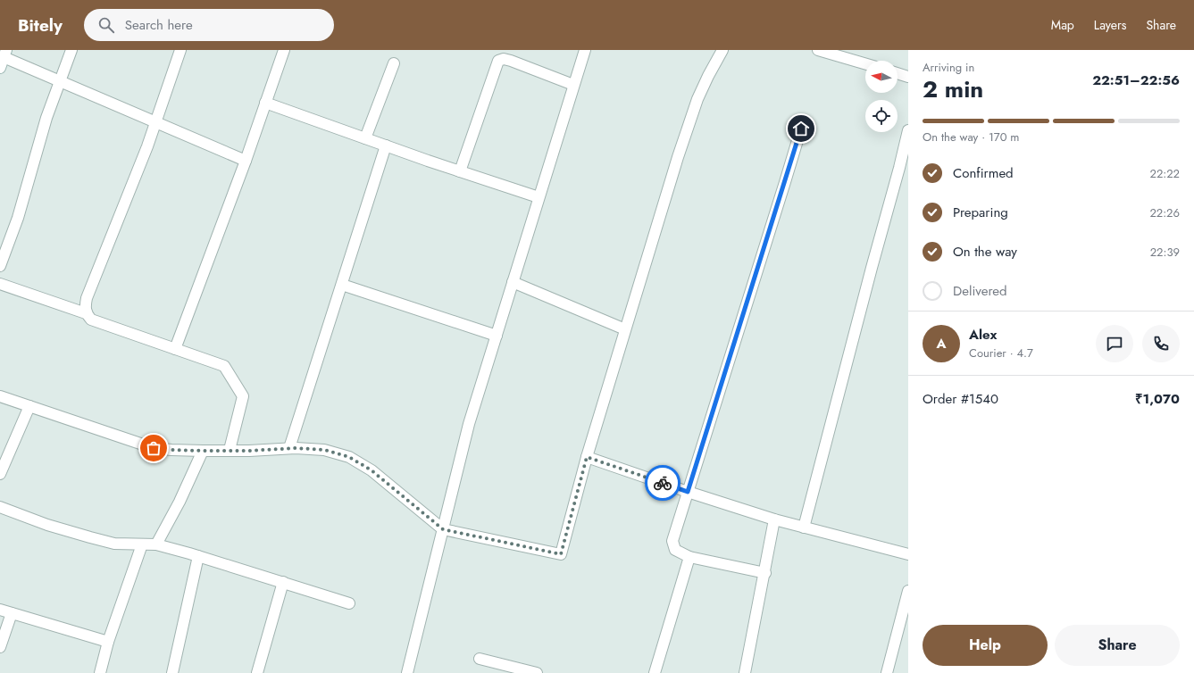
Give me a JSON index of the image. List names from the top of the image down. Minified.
{"north":"left","page":{"header":"Bitely","search":"Search here","nav":["Map","Layers","Share"],"heading":["2 min","Arriving in","22:51–22:56"],"panel":["Alex","Courier · 4.7","Order #1540","₹1,070"],"bar":"On the way · 170 m","list":[["Confirmed","22:22"],["Preparing","22:26"],["On the way","22:39"],"Delivered"],"round":"A","buttons":["Help","Share"]}}
